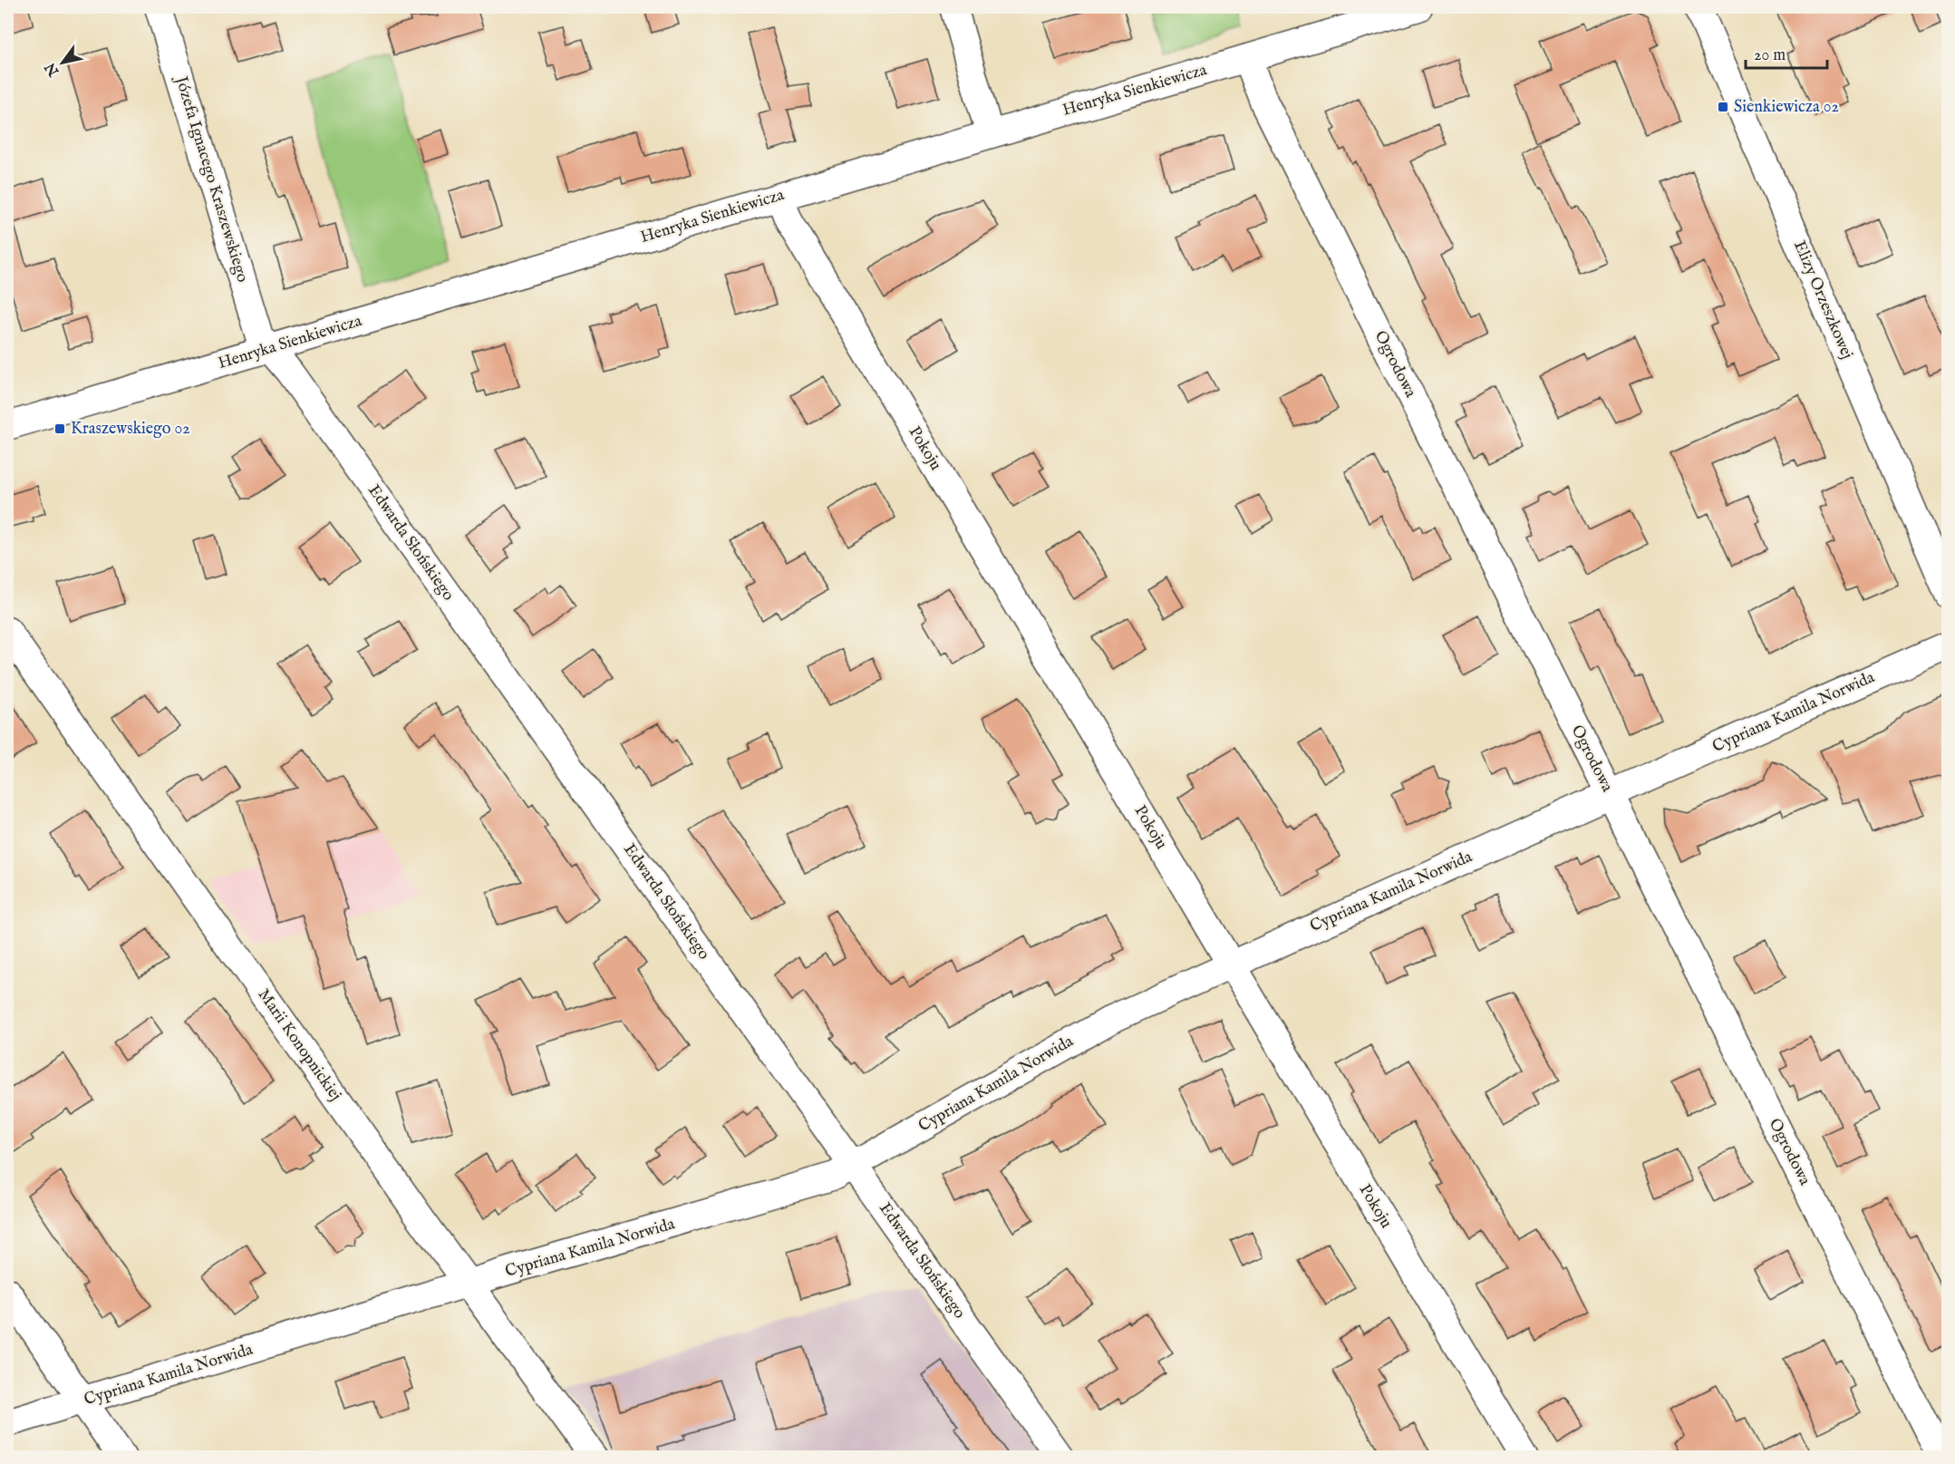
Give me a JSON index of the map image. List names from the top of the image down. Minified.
{"streets":{"street":["Henryka Sienkiewicza","Józefa Ignacego Kraszewskiego","Elizy Orzeszkowej","Ogrodowa","Pokoju","Edwarda Słońskiego","Cypriana Kamila Norwida","Marii Konopnickiej"]},"crossings":[["Henryka Sienkiewicza","Józefa Ignacego Kraszewskiego"],["Henryka Sienkiewicza","Ogrodowa"],["Henryka Sienkiewicza","Pokoju"],["Henryka Sienkiewicza","Edwarda Słońskiego"],["Józefa Ignacego Kraszewskiego","Edwarda Słońskiego"],["Ogrodowa","Cypriana Kamila Norwida"],["Pokoju","Cypriana Kamila Norwida"],["Edwarda Słońskiego","Cypriana Kamila Norwida"],["Cypriana Kamila Norwida","Marii Konopnickiej"]],"places":{"transit":["Sienkiewicza 02","Kraszewskiego 02"]},"scale_bar":"20 m","north":"bottom left"}
